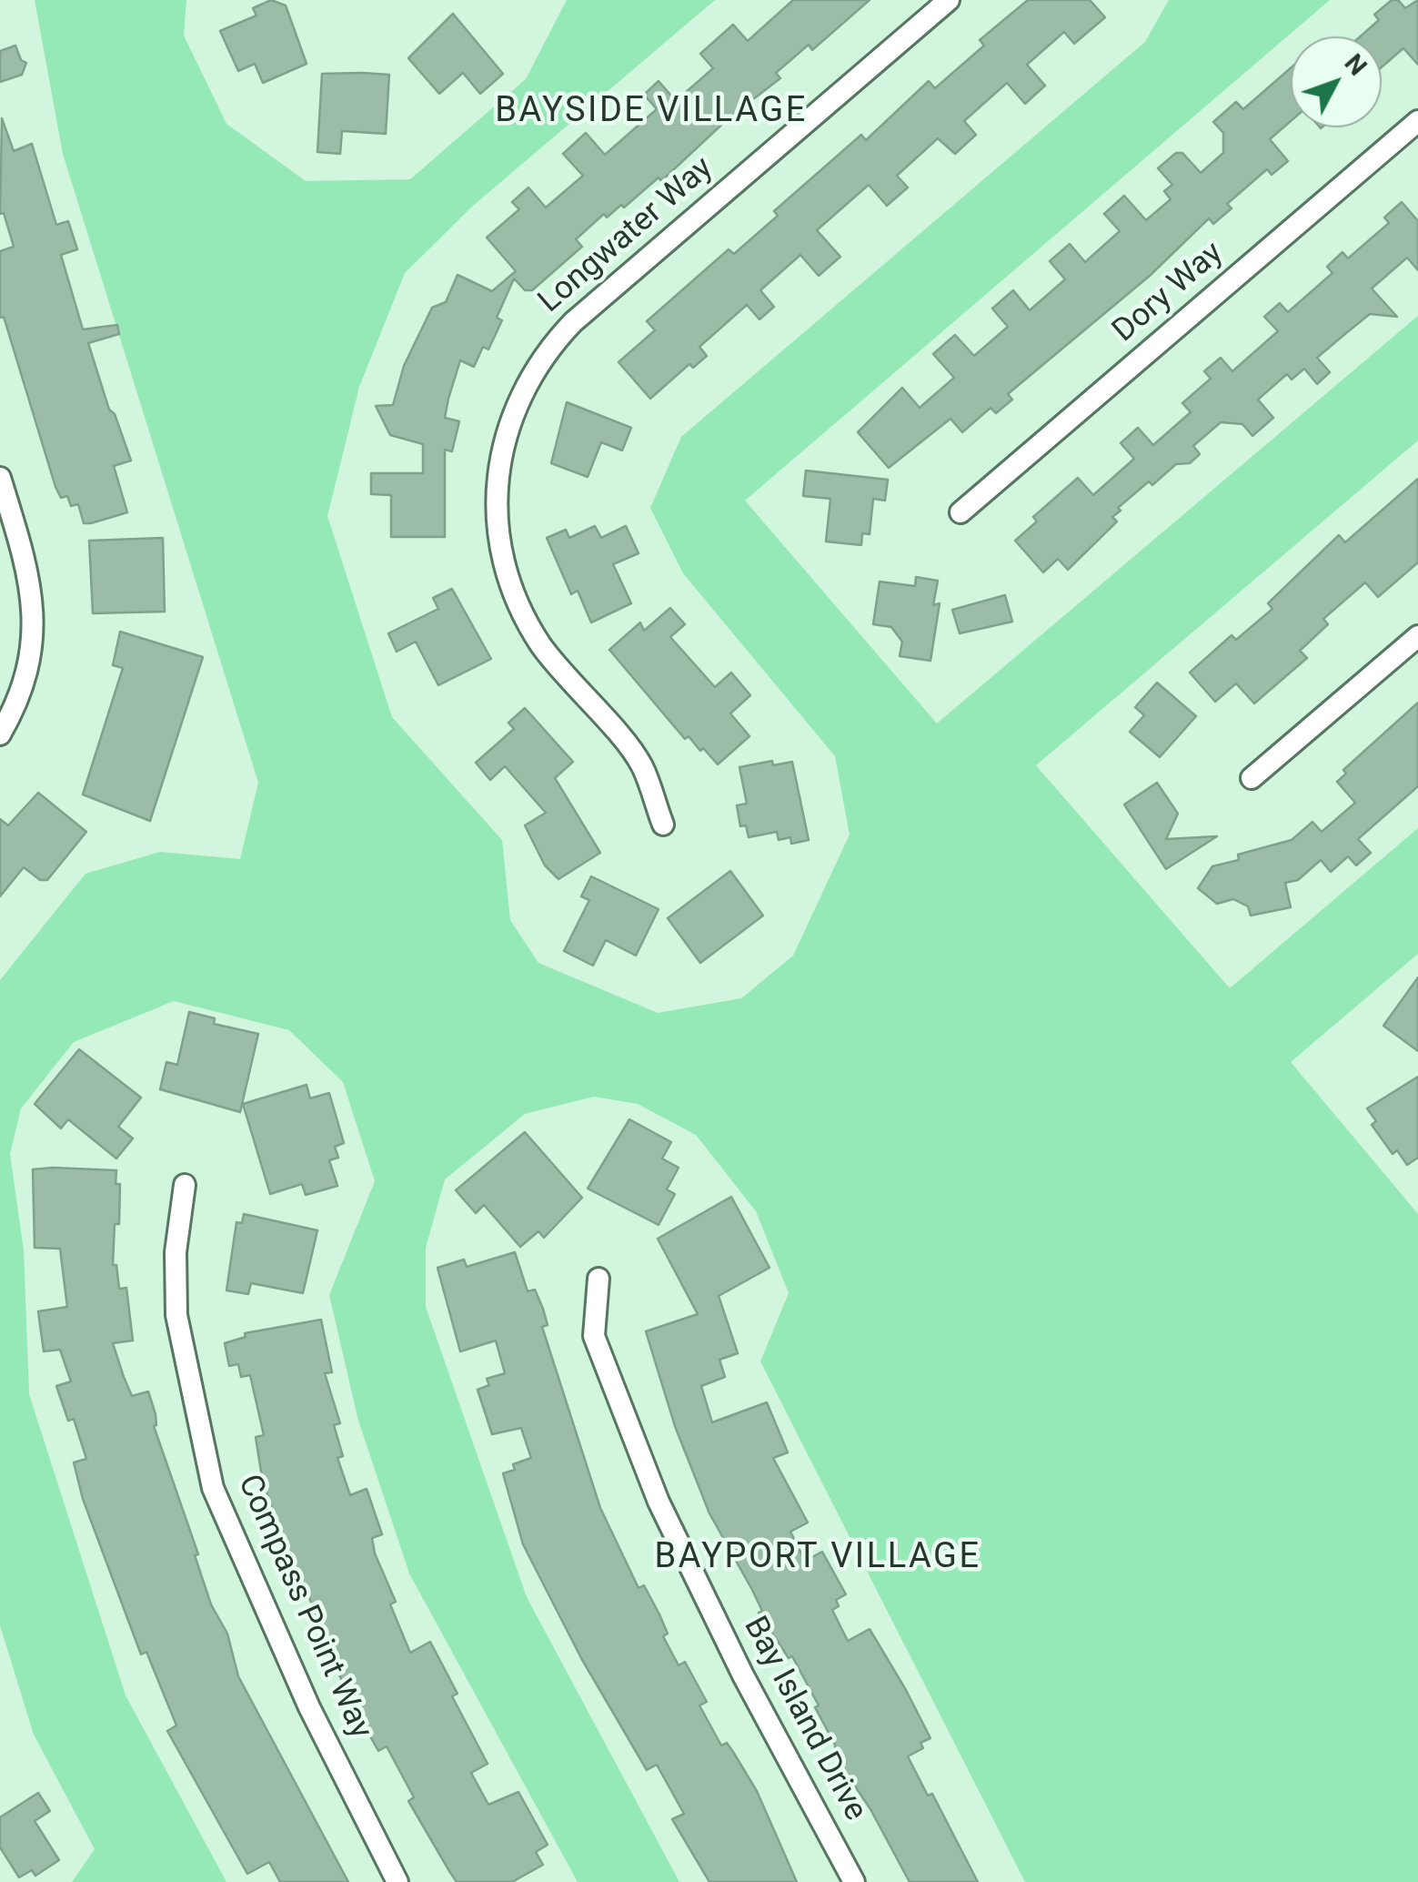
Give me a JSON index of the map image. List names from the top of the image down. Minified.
{"streets":{"street":["Longwater Way","Dory Way","Compass Point Way","Bay Island Drive"]},"districts":["BAYSIDE VILLAGE","BAYPORT VILLAGE"],"north":"top right"}
